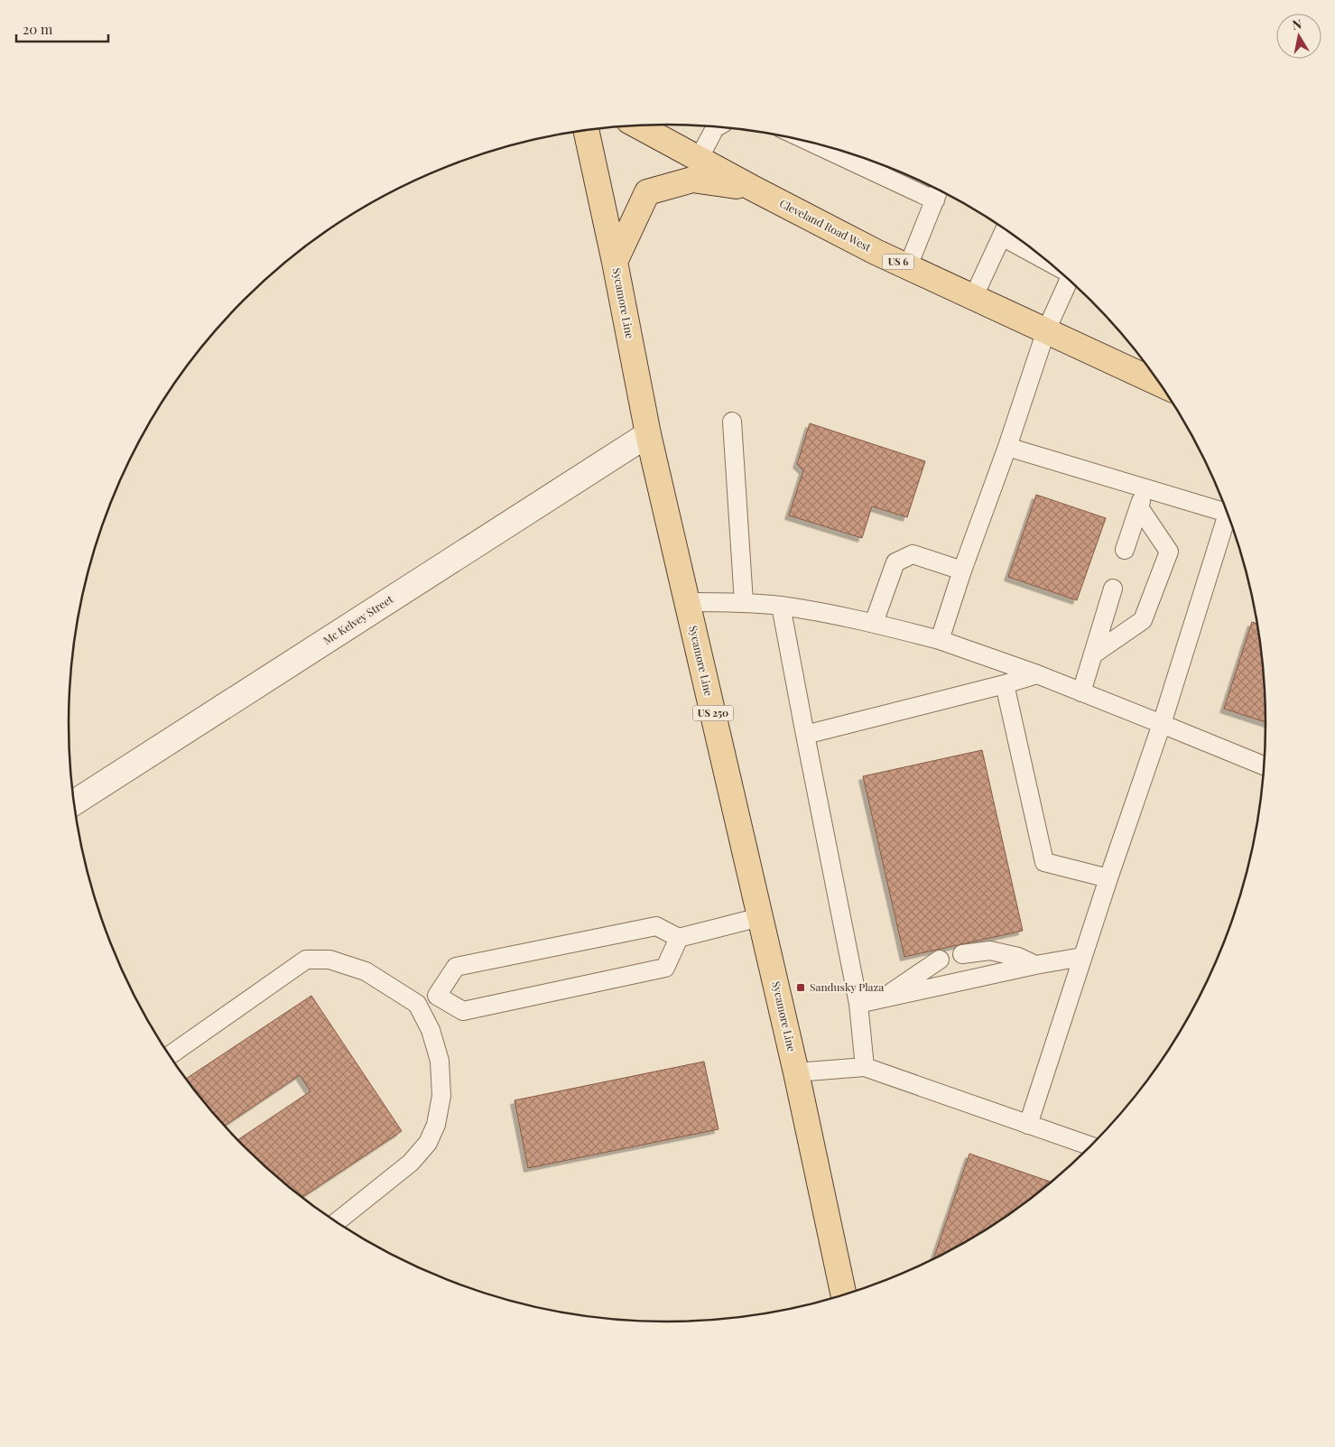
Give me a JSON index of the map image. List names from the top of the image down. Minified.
{"streets":{"main road":["Cleveland Road West","US 6","Sycamore Line","US 250"],"street":["Mc Kelvey Street"]},"crossings":[["Sycamore Line","Mc Kelvey Street"]],"places":{"transit":["Sandusky Plaza"]},"scale_bar":"20 m","north":"top"}
